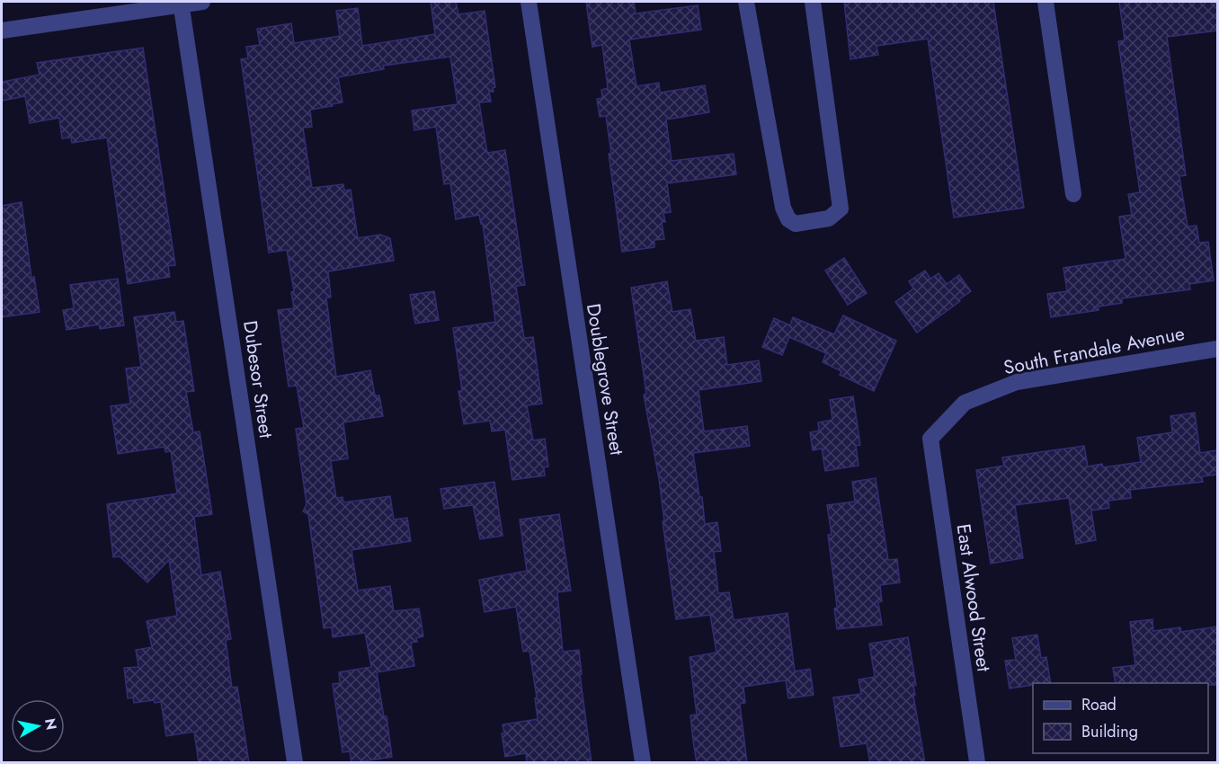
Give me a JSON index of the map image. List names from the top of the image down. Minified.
{"streets":{"street":["South Frandale Avenue","Dubesor Street","Doublegrove Street","East Alwood Street"]},"crossings":[["South Frandale Avenue","East Alwood Street"]],"legend":["Road","Building"],"north":"right"}
